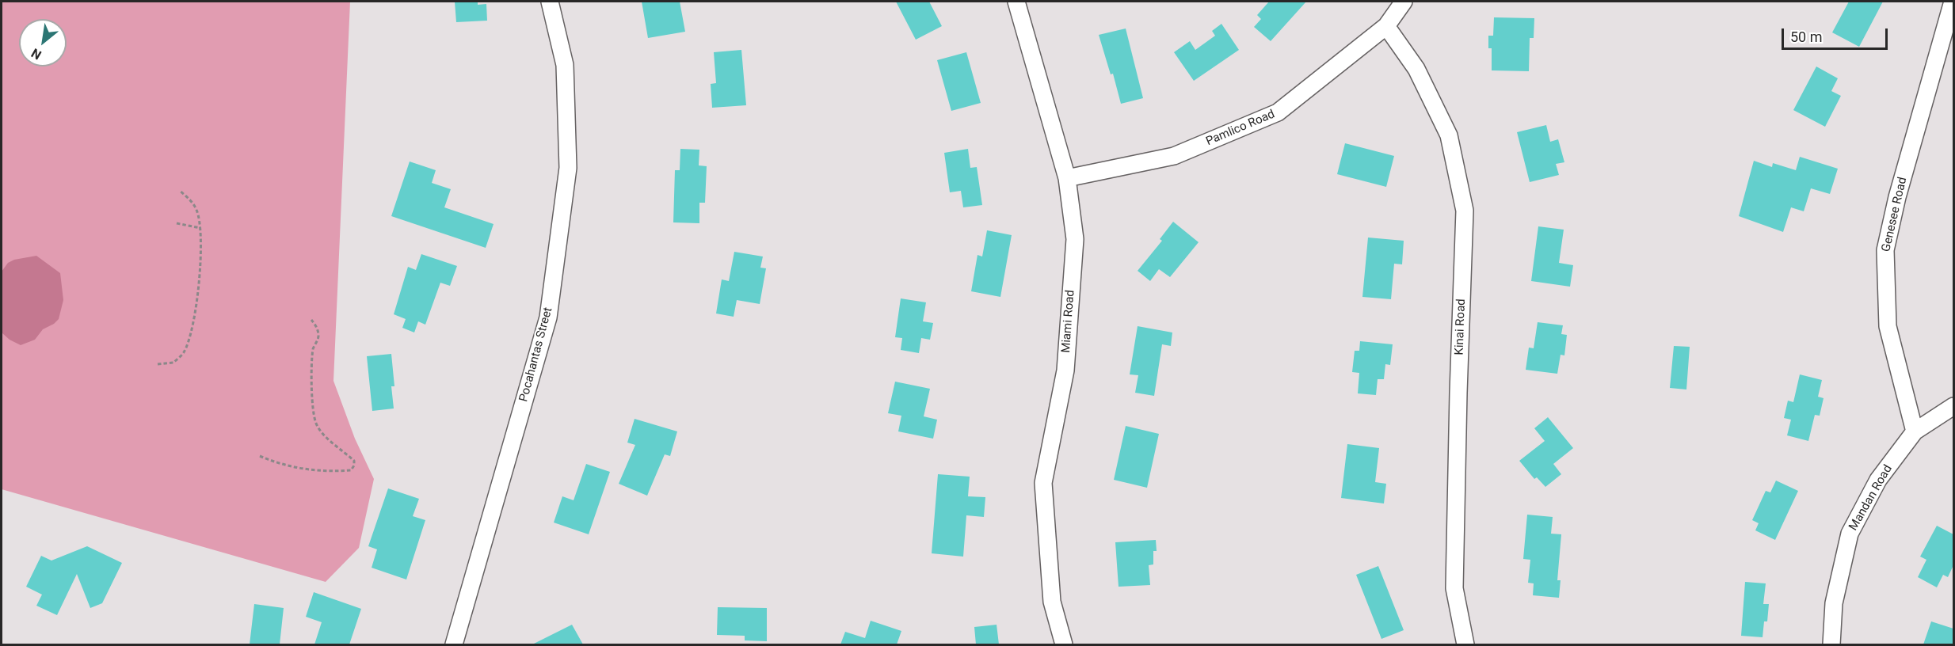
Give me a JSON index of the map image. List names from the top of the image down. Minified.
{"streets":{"street":["Pamlico Road","Genesee Road","Miami Road","Kinai Road","Pocahantas Street","Mandan Road"]},"crossings":[["Pamlico Road","Miami Road"],["Pamlico Road","Kinai Road"],["Genesee Road","Mandan Road"]],"scale_bar":"50 m","north":"bottom left"}
